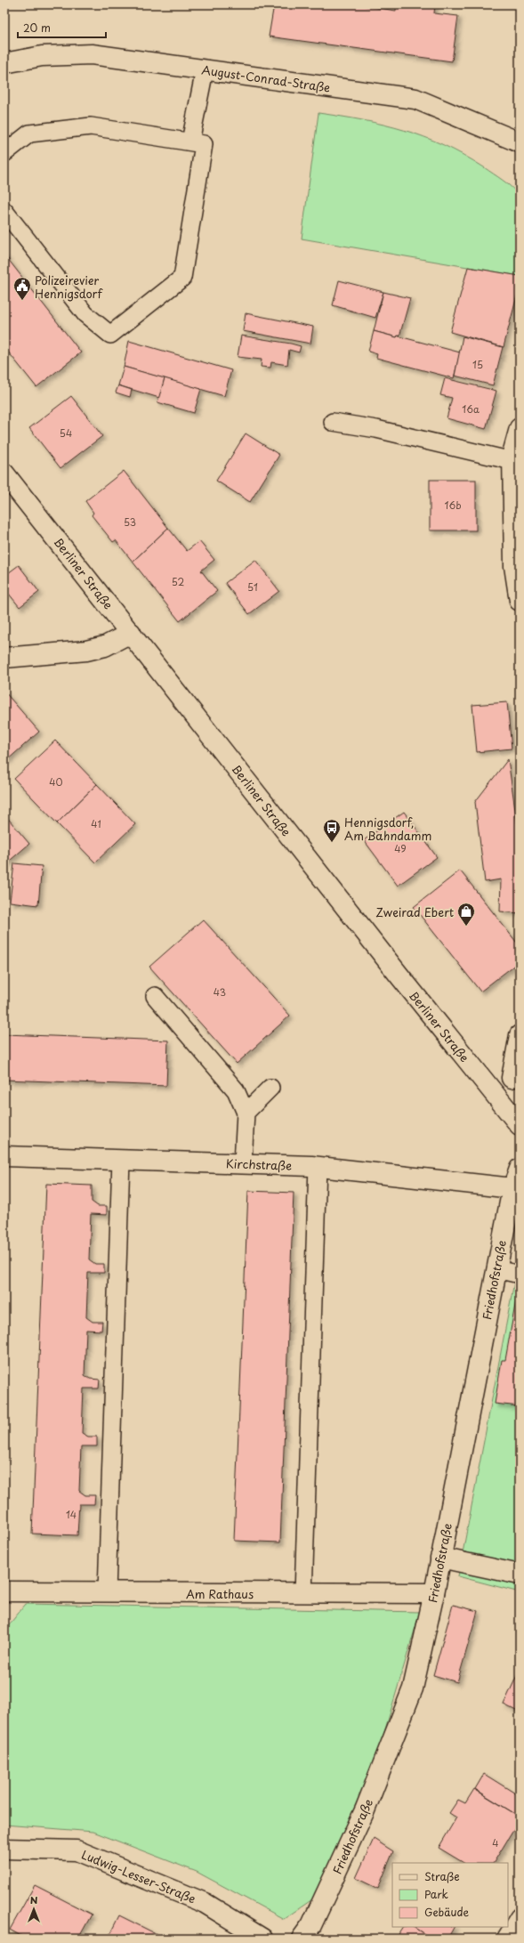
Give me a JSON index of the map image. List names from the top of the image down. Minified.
{"streets":{"street":["August-Conrad-Straße","Berliner Straße","Kirchstraße","Friedhofstraße","Am Rathaus","Ludwig-Lesser-Straße"]},"crossings":[["Kirchstraße","Friedhofstraße"],["Friedhofstraße","Am Rathaus"]],"places":{"public building":["Polizeirevier Hennigsdorf"],"bus stop":["Hennigsdorf, Am Bahndamm"],"shop":["Zweirad Ebert"]},"house_numbers":["15","16a","54","16b","53","52","51","40","41","49","43","14","4"],"legend":["Straße","Park","Gebäude"],"scale_bar":"20 m","north":"top"}
